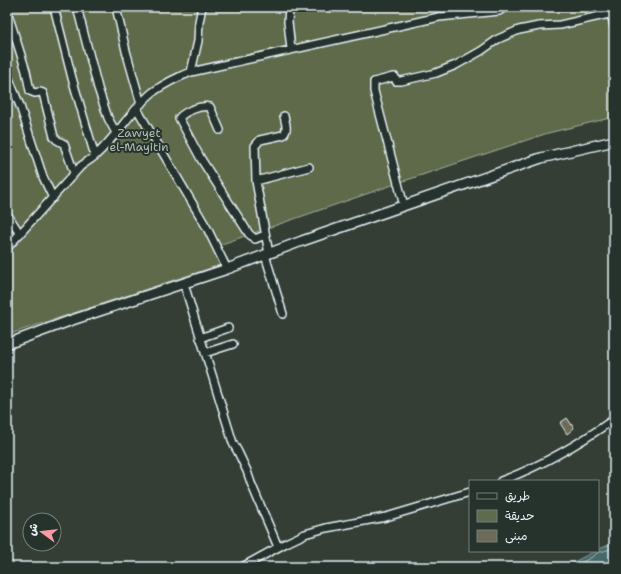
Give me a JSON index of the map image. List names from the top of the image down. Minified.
{"parks":["Zawyet el-Mayitin"],"legend":["طريق","حديقة","مبنى"],"north":"left"}
